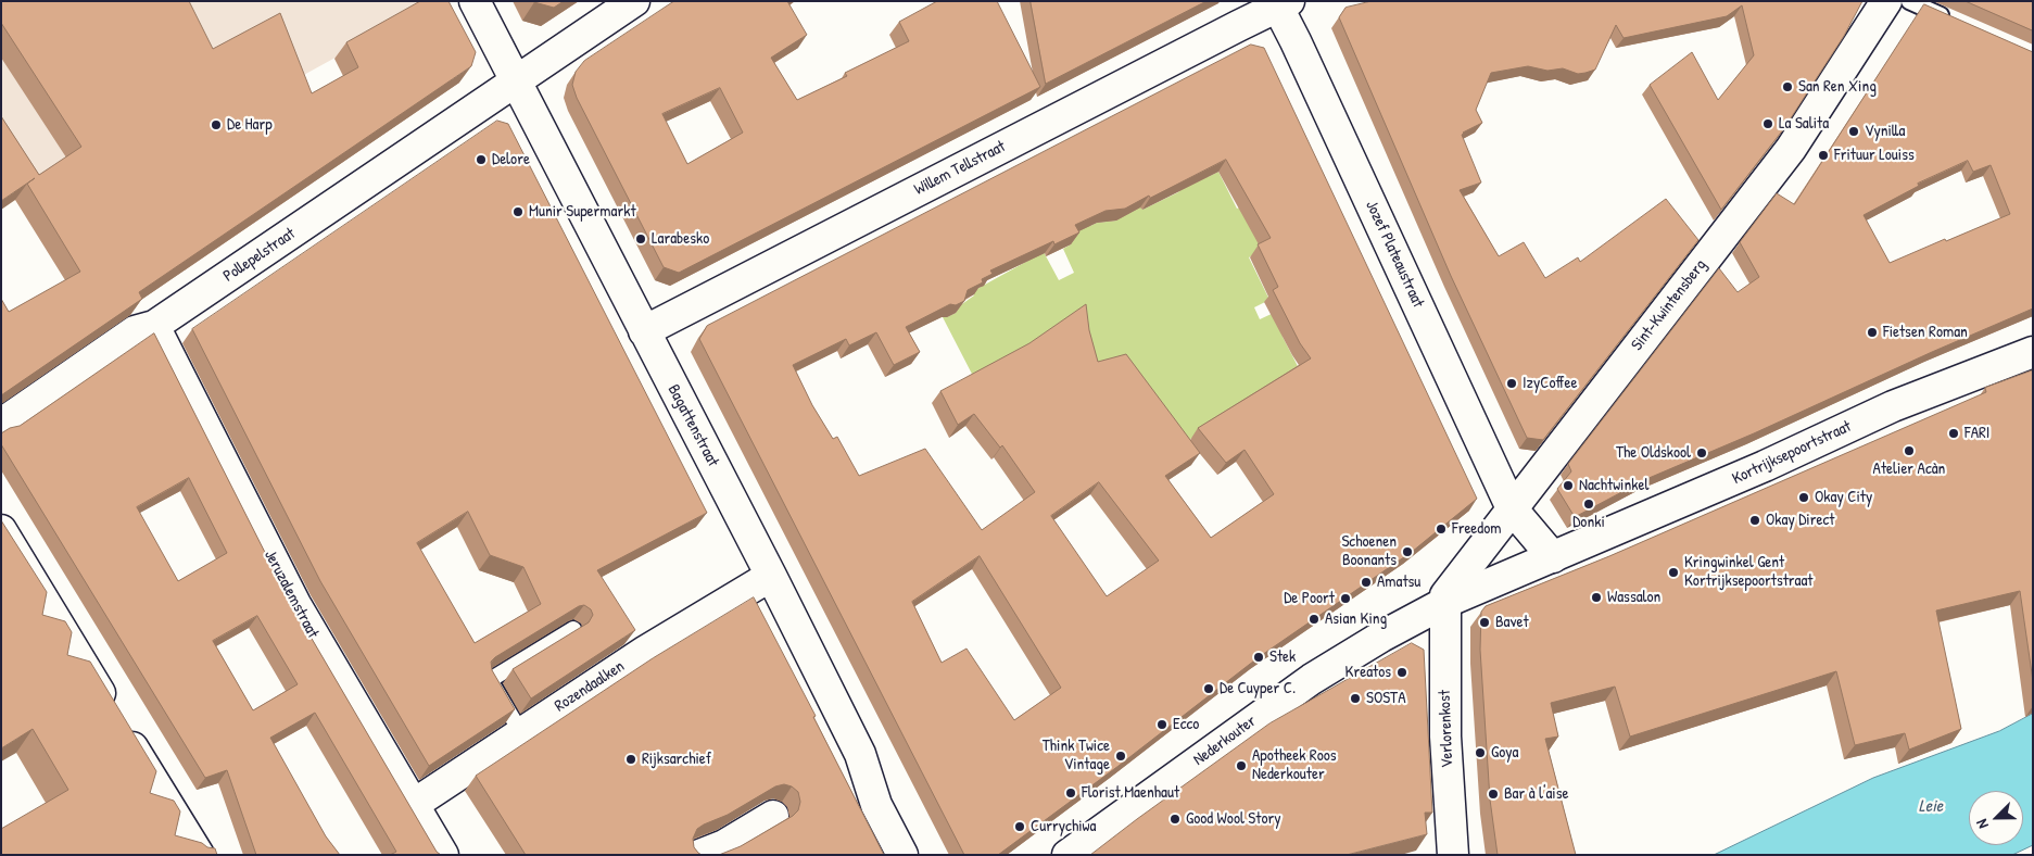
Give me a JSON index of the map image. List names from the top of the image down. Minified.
{"streets":{"street":["Willem Tellstraat","Jozef Plateaustraat","Pollepelstraat","Sint-Kwintensberg","Bagattenstraat","Kortrijksepoortstraat","Jeruzalemstraat","Rozendaalken","Verlorenkost","Nederkouter"]},"crossings":[["Willem Tellstraat","Jozef Plateaustraat"],["Willem Tellstraat","Bagattenstraat"],["Jozef Plateaustraat","Sint-Kwintensberg"],["Pollepelstraat","Bagattenstraat"],["Pollepelstraat","Jeruzalemstraat"],["Sint-Kwintensberg","Kortrijksepoortstraat"],["Sint-Kwintensberg","Verlorenkost"],["Sint-Kwintensberg","Nederkouter"],["Bagattenstraat","Rozendaalken"],["Kortrijksepoortstraat","Verlorenkost"],["Kortrijksepoortstraat","Nederkouter"],["Jeruzalemstraat","Rozendaalken"],["Verlorenkost","Nederkouter"]],"water":["Leie"],"places":["San Ren Xing","La Salita","De Harp","Vynilla","Frituur Louiss","Delore","Munir Supermarkt","Larabesko","Fietsen Roman","IzyCoffee","FARI","Atelier Acàn","The Oldskool","Nachtwinkel","Okay City","Donki","Okay Direct","Freedom","Schoenen Boonants","Kringwinkel Gent Kortrijksepoortstraat","Amatsu","Wassalon","De Poort","Asian King","Bavet","Stek","Kreatos","De Cuyper C.","SOSTA","Ecco","Goya","Think Twice Vintage","Rijksarchief","Apotheek Roos Nederkouter","Florist Maenhaut","Bar à l'aise","Good Wool Story","Currychiwa"],"north":"bottom left"}
